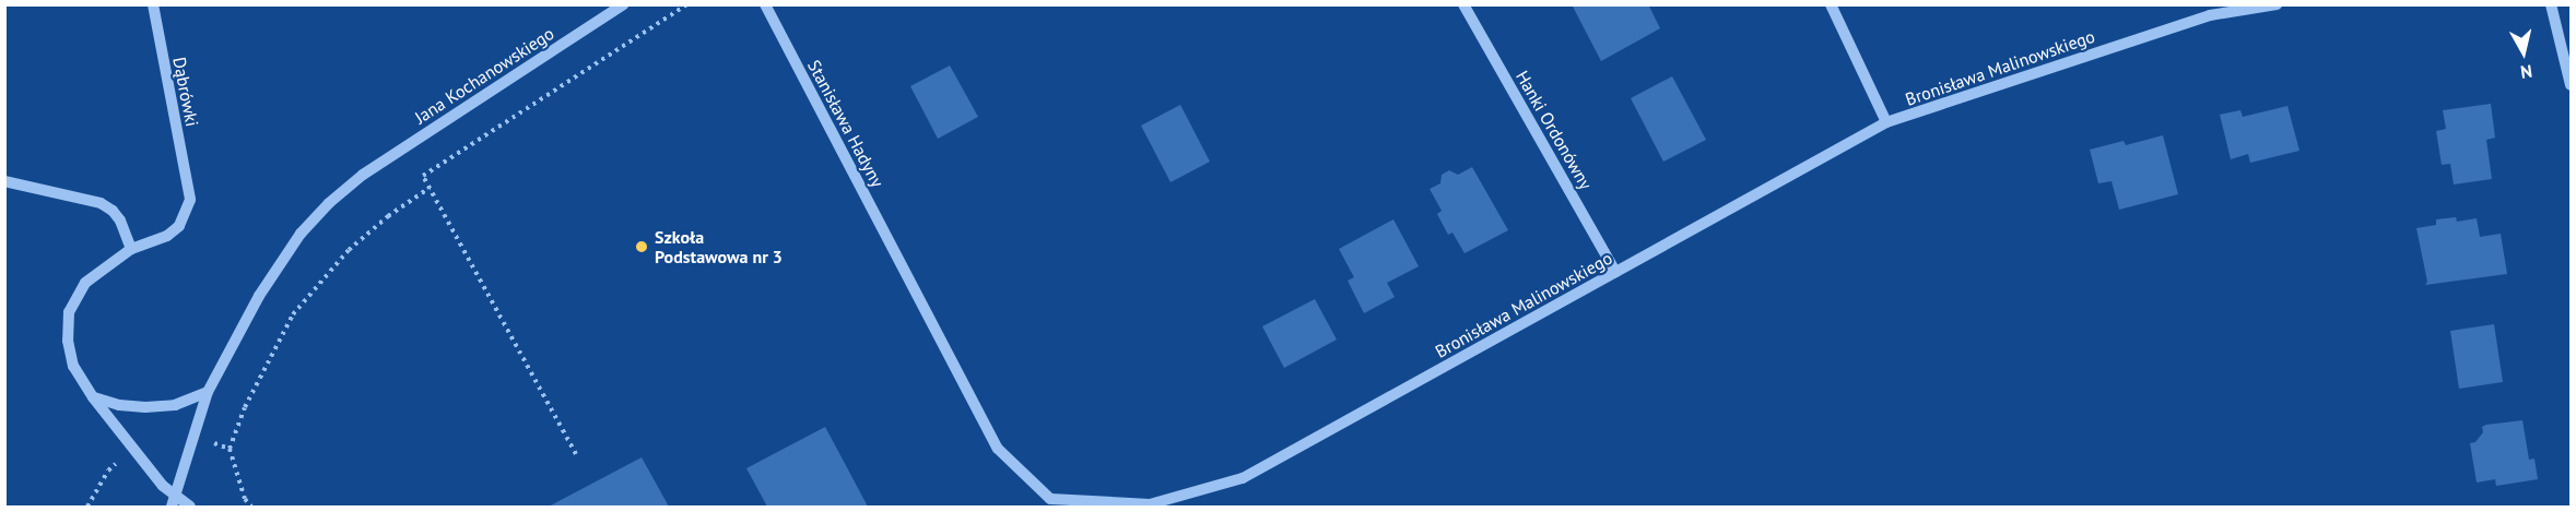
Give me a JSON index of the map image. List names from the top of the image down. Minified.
{"streets":{"street":["Bronisława Malinowskiego","Jana Kochanowskiego","Dąbrówki","Stanisława Hadyny","Hanki Ordonówny"]},"crossings":[["Bronisława Malinowskiego","Stanisława Hadyny"],["Bronisława Malinowskiego","Hanki Ordonówny"],["Jana Kochanowskiego","Dąbrówki"]],"places":["Szkoła Podstawowa nr 3"],"north":"bottom"}
